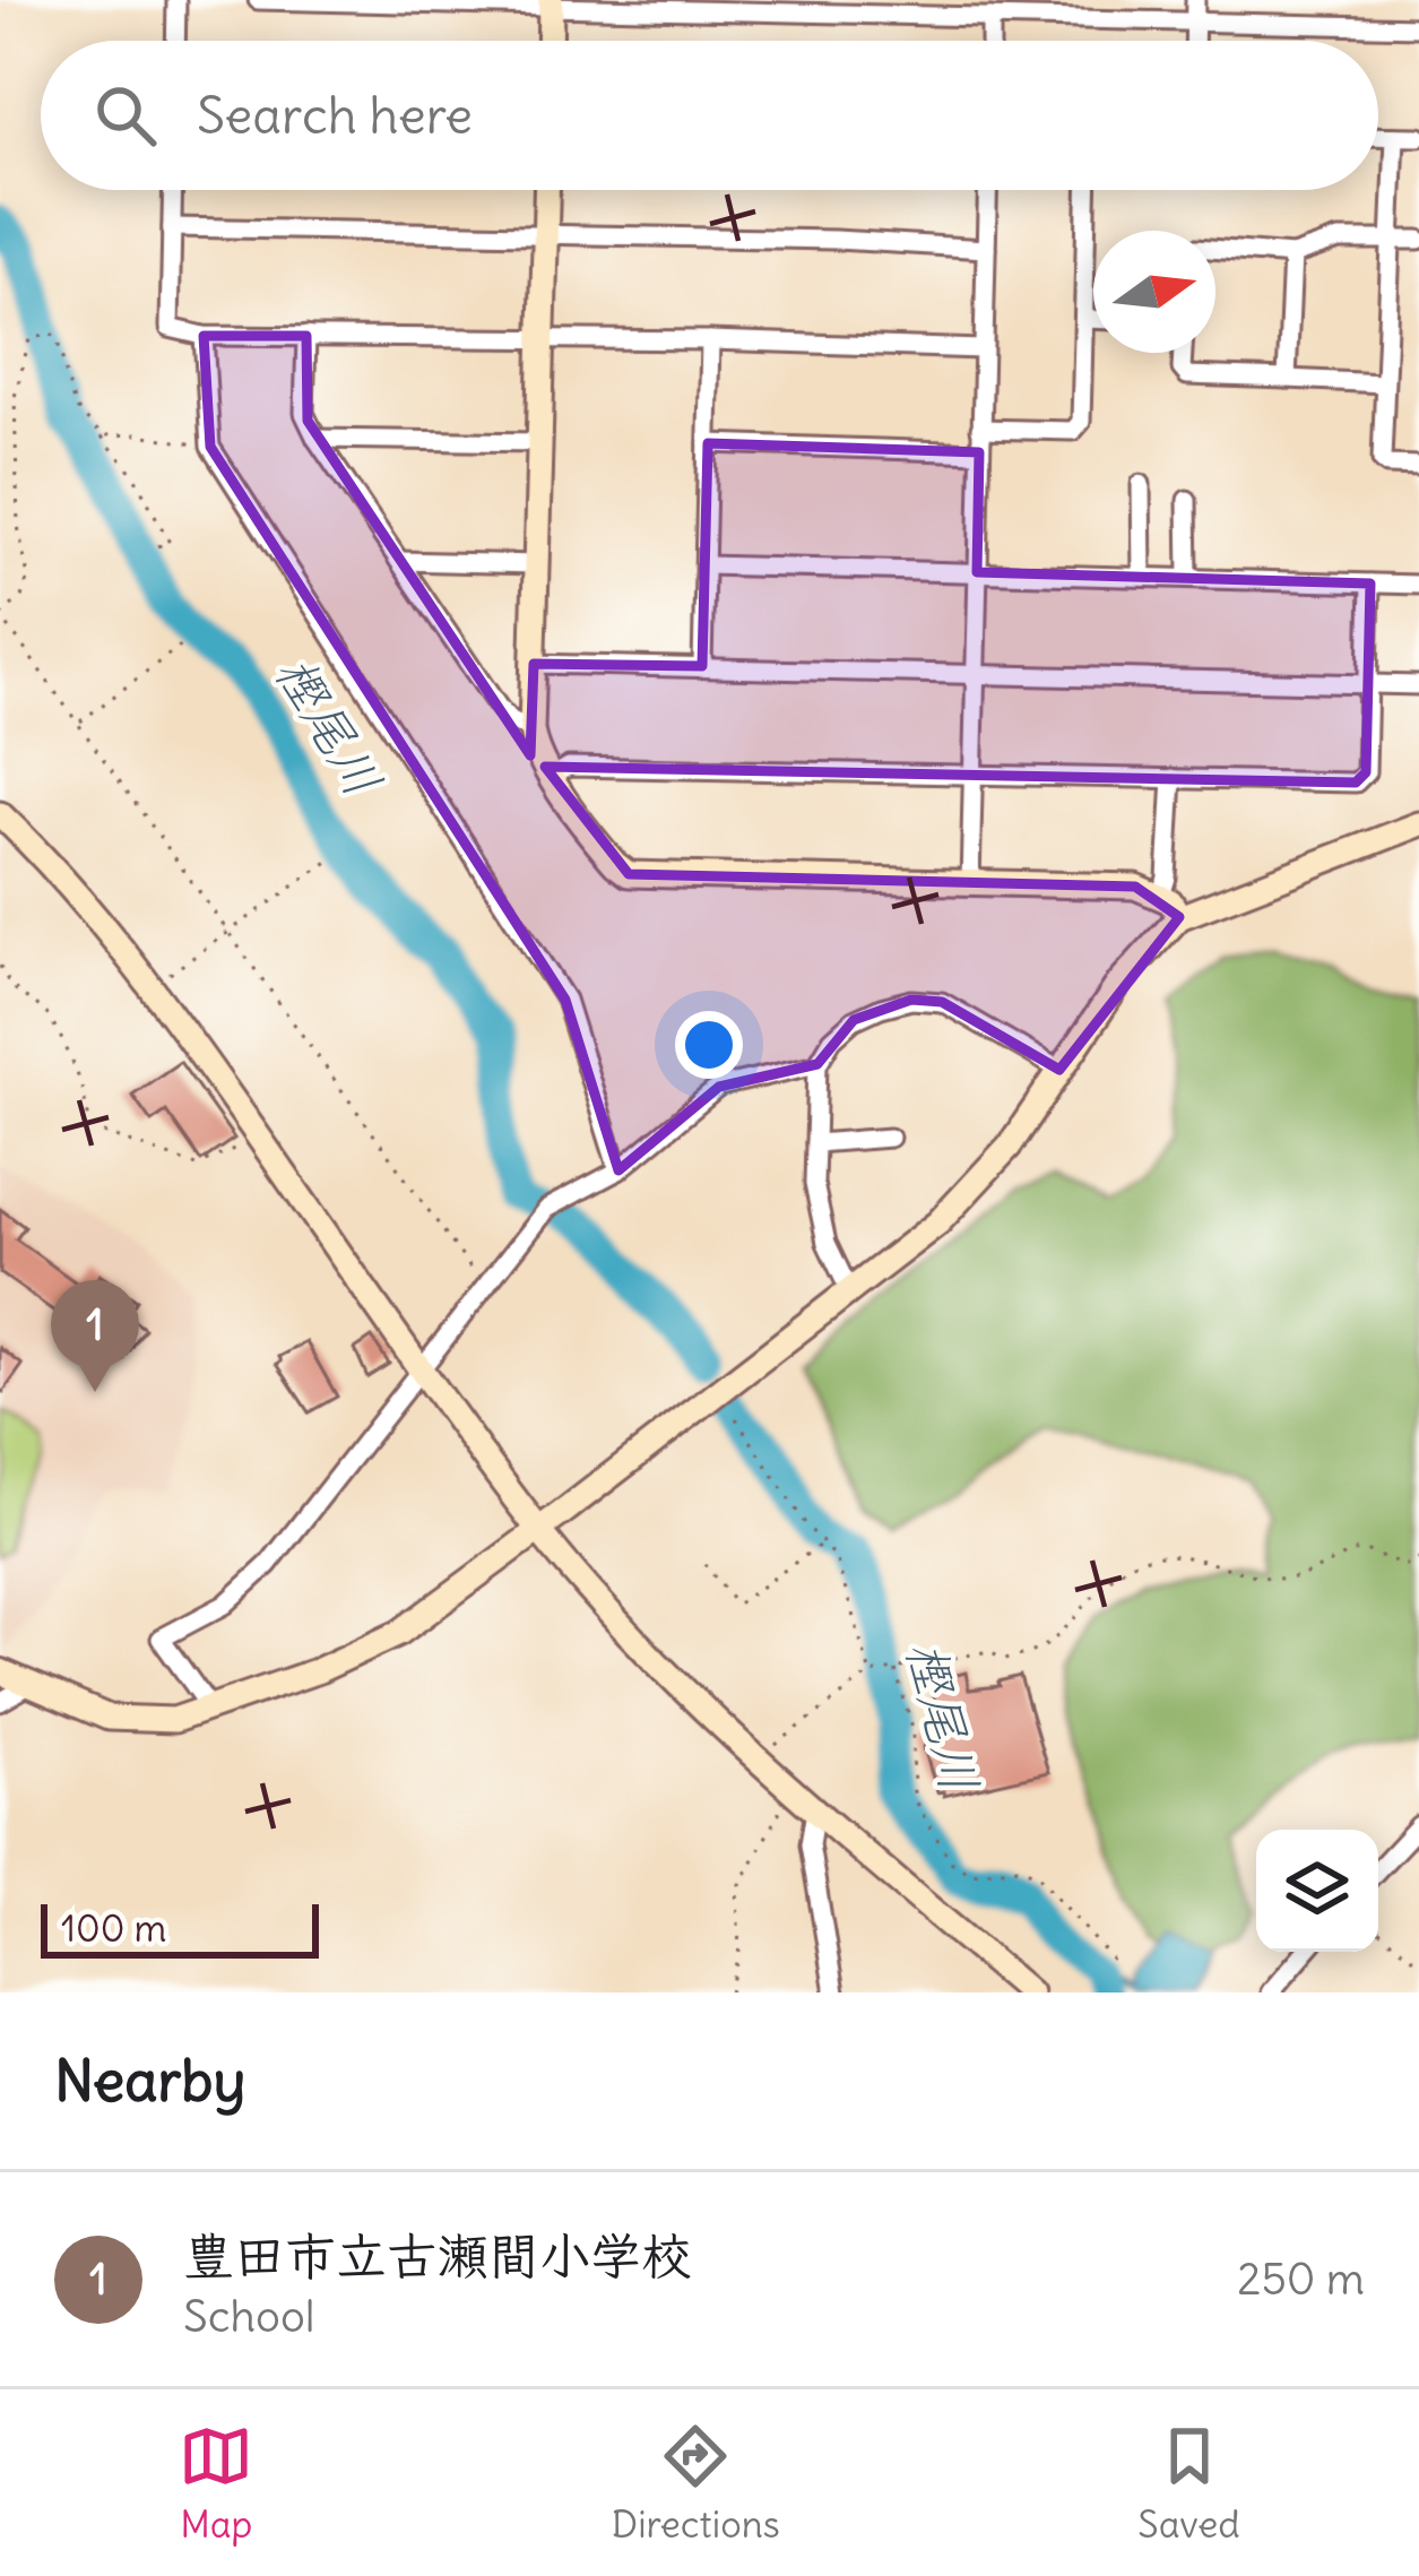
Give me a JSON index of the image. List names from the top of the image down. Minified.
{"water":["樫尾川"],"scale_bar":"100 m","north":"right","page":{"search":"Search here","pins":"1","scale":"100 m","heading":"Nearby","list":[{"mark":"1","name":"豊田市立古瀬間小学校","note":"School","value":"250 m"}],"nav":["Map","Directions","Saved"]}}
